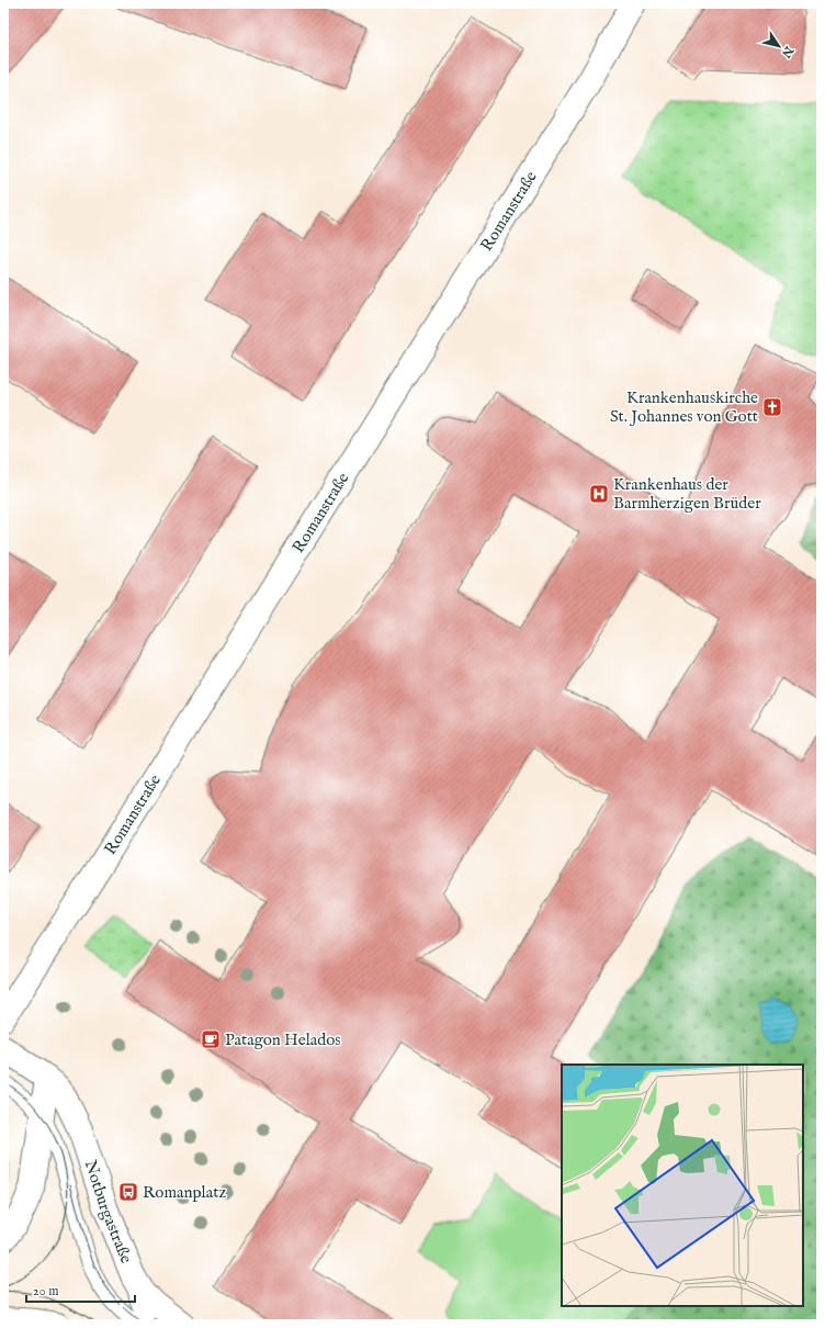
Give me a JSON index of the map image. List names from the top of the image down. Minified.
{"streets":{"street":["Romanstraße","Notburgastraße"]},"places":{"church":["Krankenhauskirche St. Johannes von Gott"],"hospital":["Krankenhaus der Barmherzigen Brüder"],"cafe":["Patagon Helados"],"bus stop":["Romanplatz"]},"scale_bar":"20 m","north":"bottom right"}
